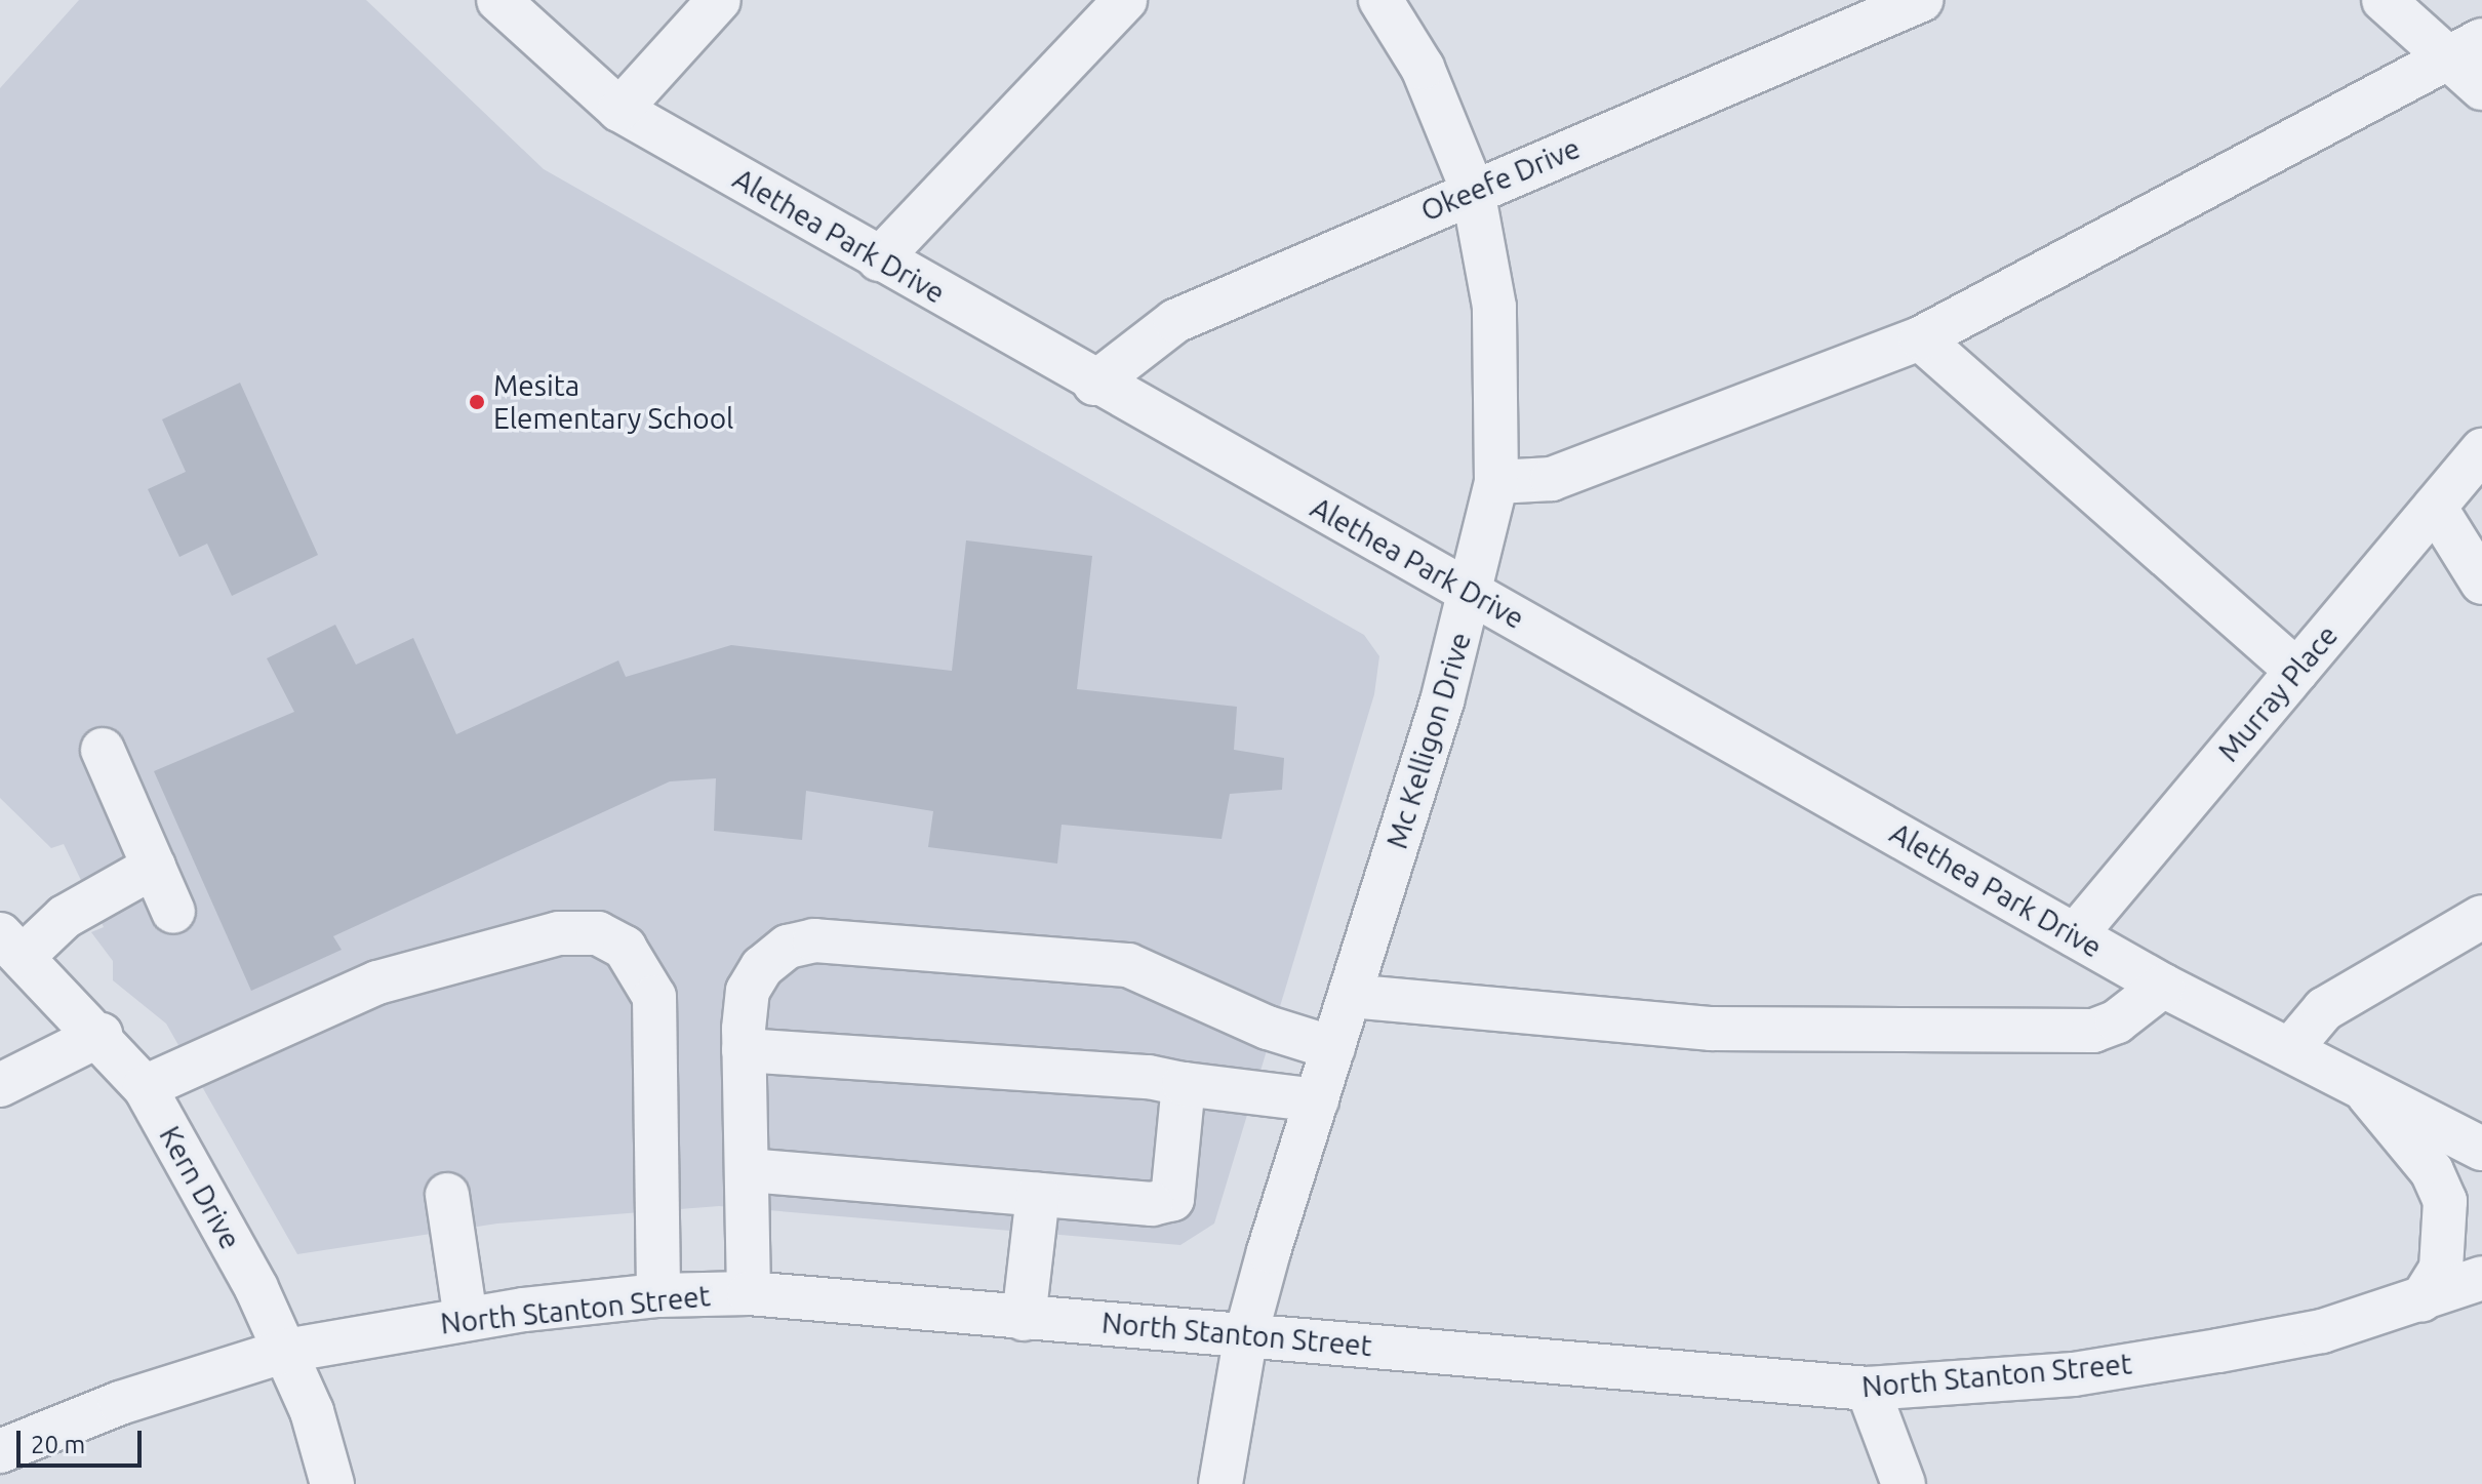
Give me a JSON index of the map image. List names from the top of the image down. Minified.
{"streets":{"street":["Okeefe Drive","Alethea Park Drive","Murray Place","Mc Kelligon Drive","Kern Drive","North Stanton Street"]},"crossings":[["Okeefe Drive","Alethea Park Drive"],["Okeefe Drive","Mc Kelligon Drive"],["Alethea Park Drive","Murray Place"],["Alethea Park Drive","Mc Kelligon Drive"],["Alethea Park Drive","North Stanton Street"],["Mc Kelligon Drive","North Stanton Street"],["Kern Drive","North Stanton Street"]],"places":["Mesita Elementary School"],"scale_bar":"20 m"}
